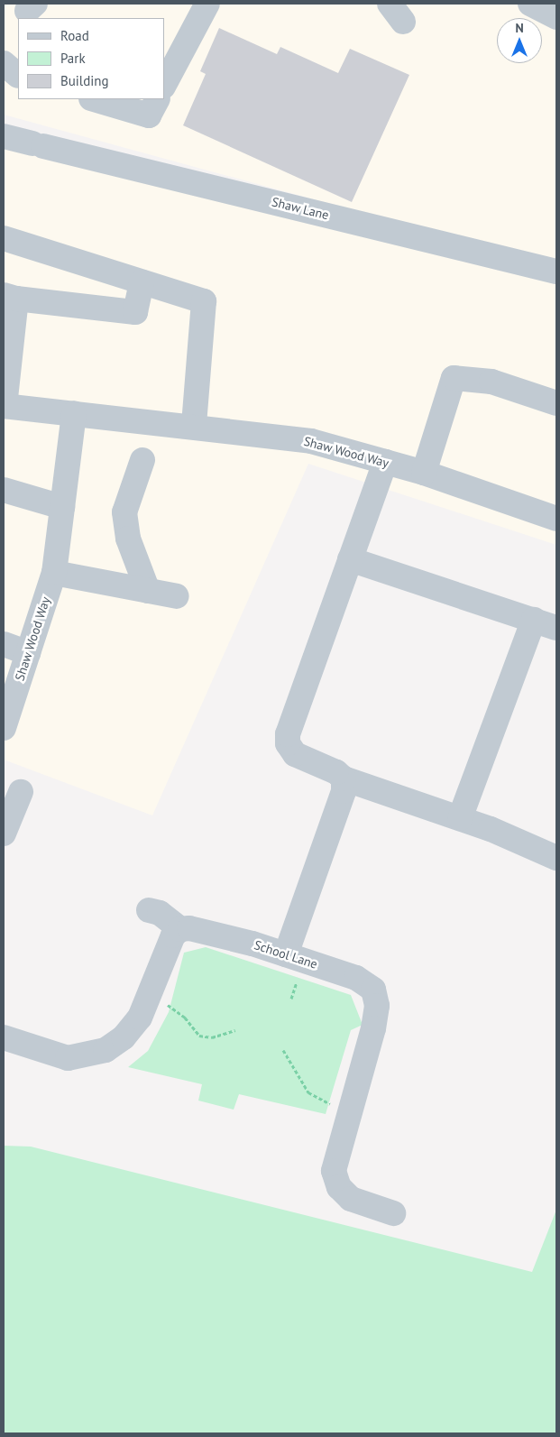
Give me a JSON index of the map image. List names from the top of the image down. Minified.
{"streets":{"street":["Shaw Lane","Shaw Wood Way","School Lane"]},"legend":["Road","Park","Building"],"north":"top"}
